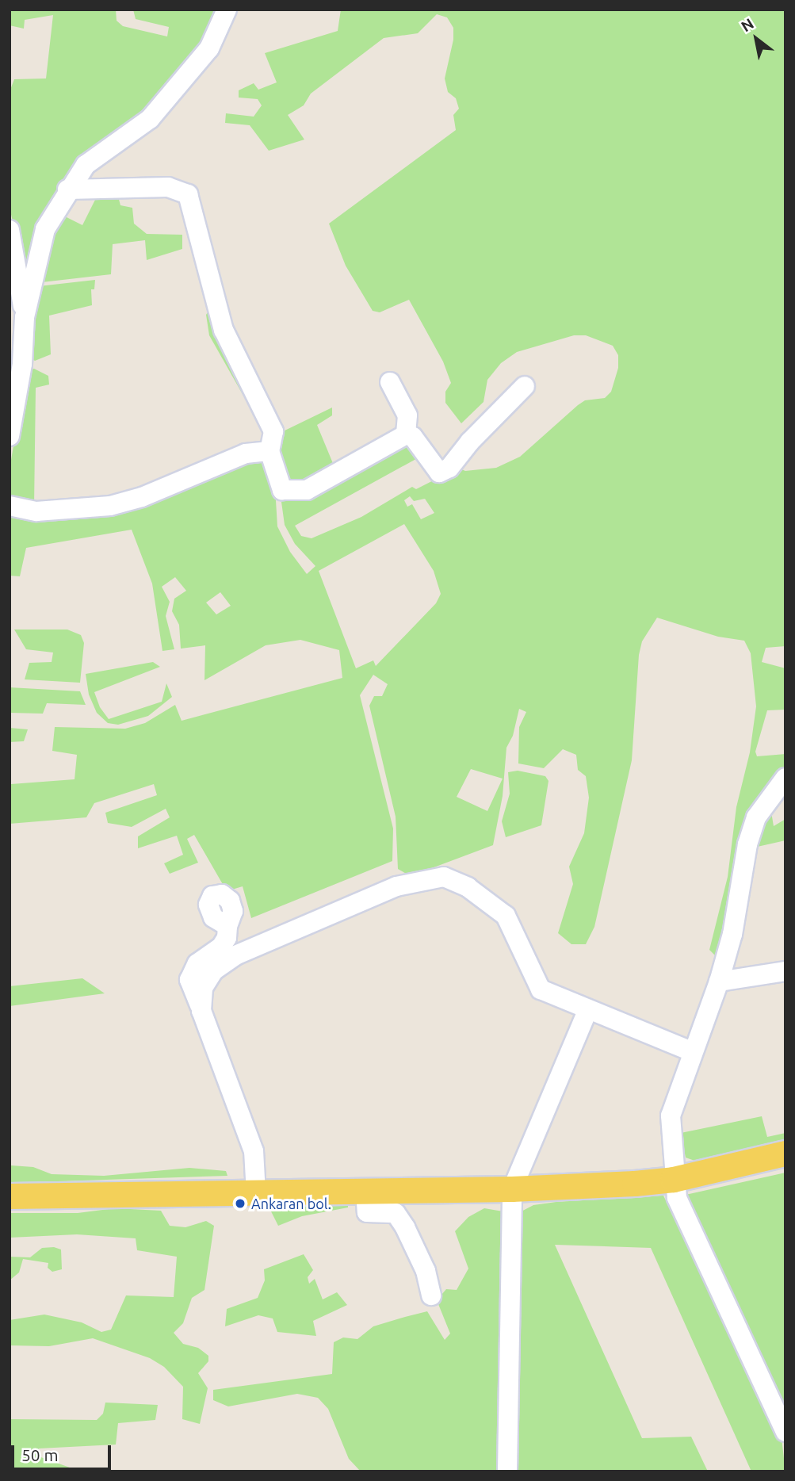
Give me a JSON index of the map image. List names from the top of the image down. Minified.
{"places":["Ankaran bol."],"scale_bar":"50 m","north":"top left"}
